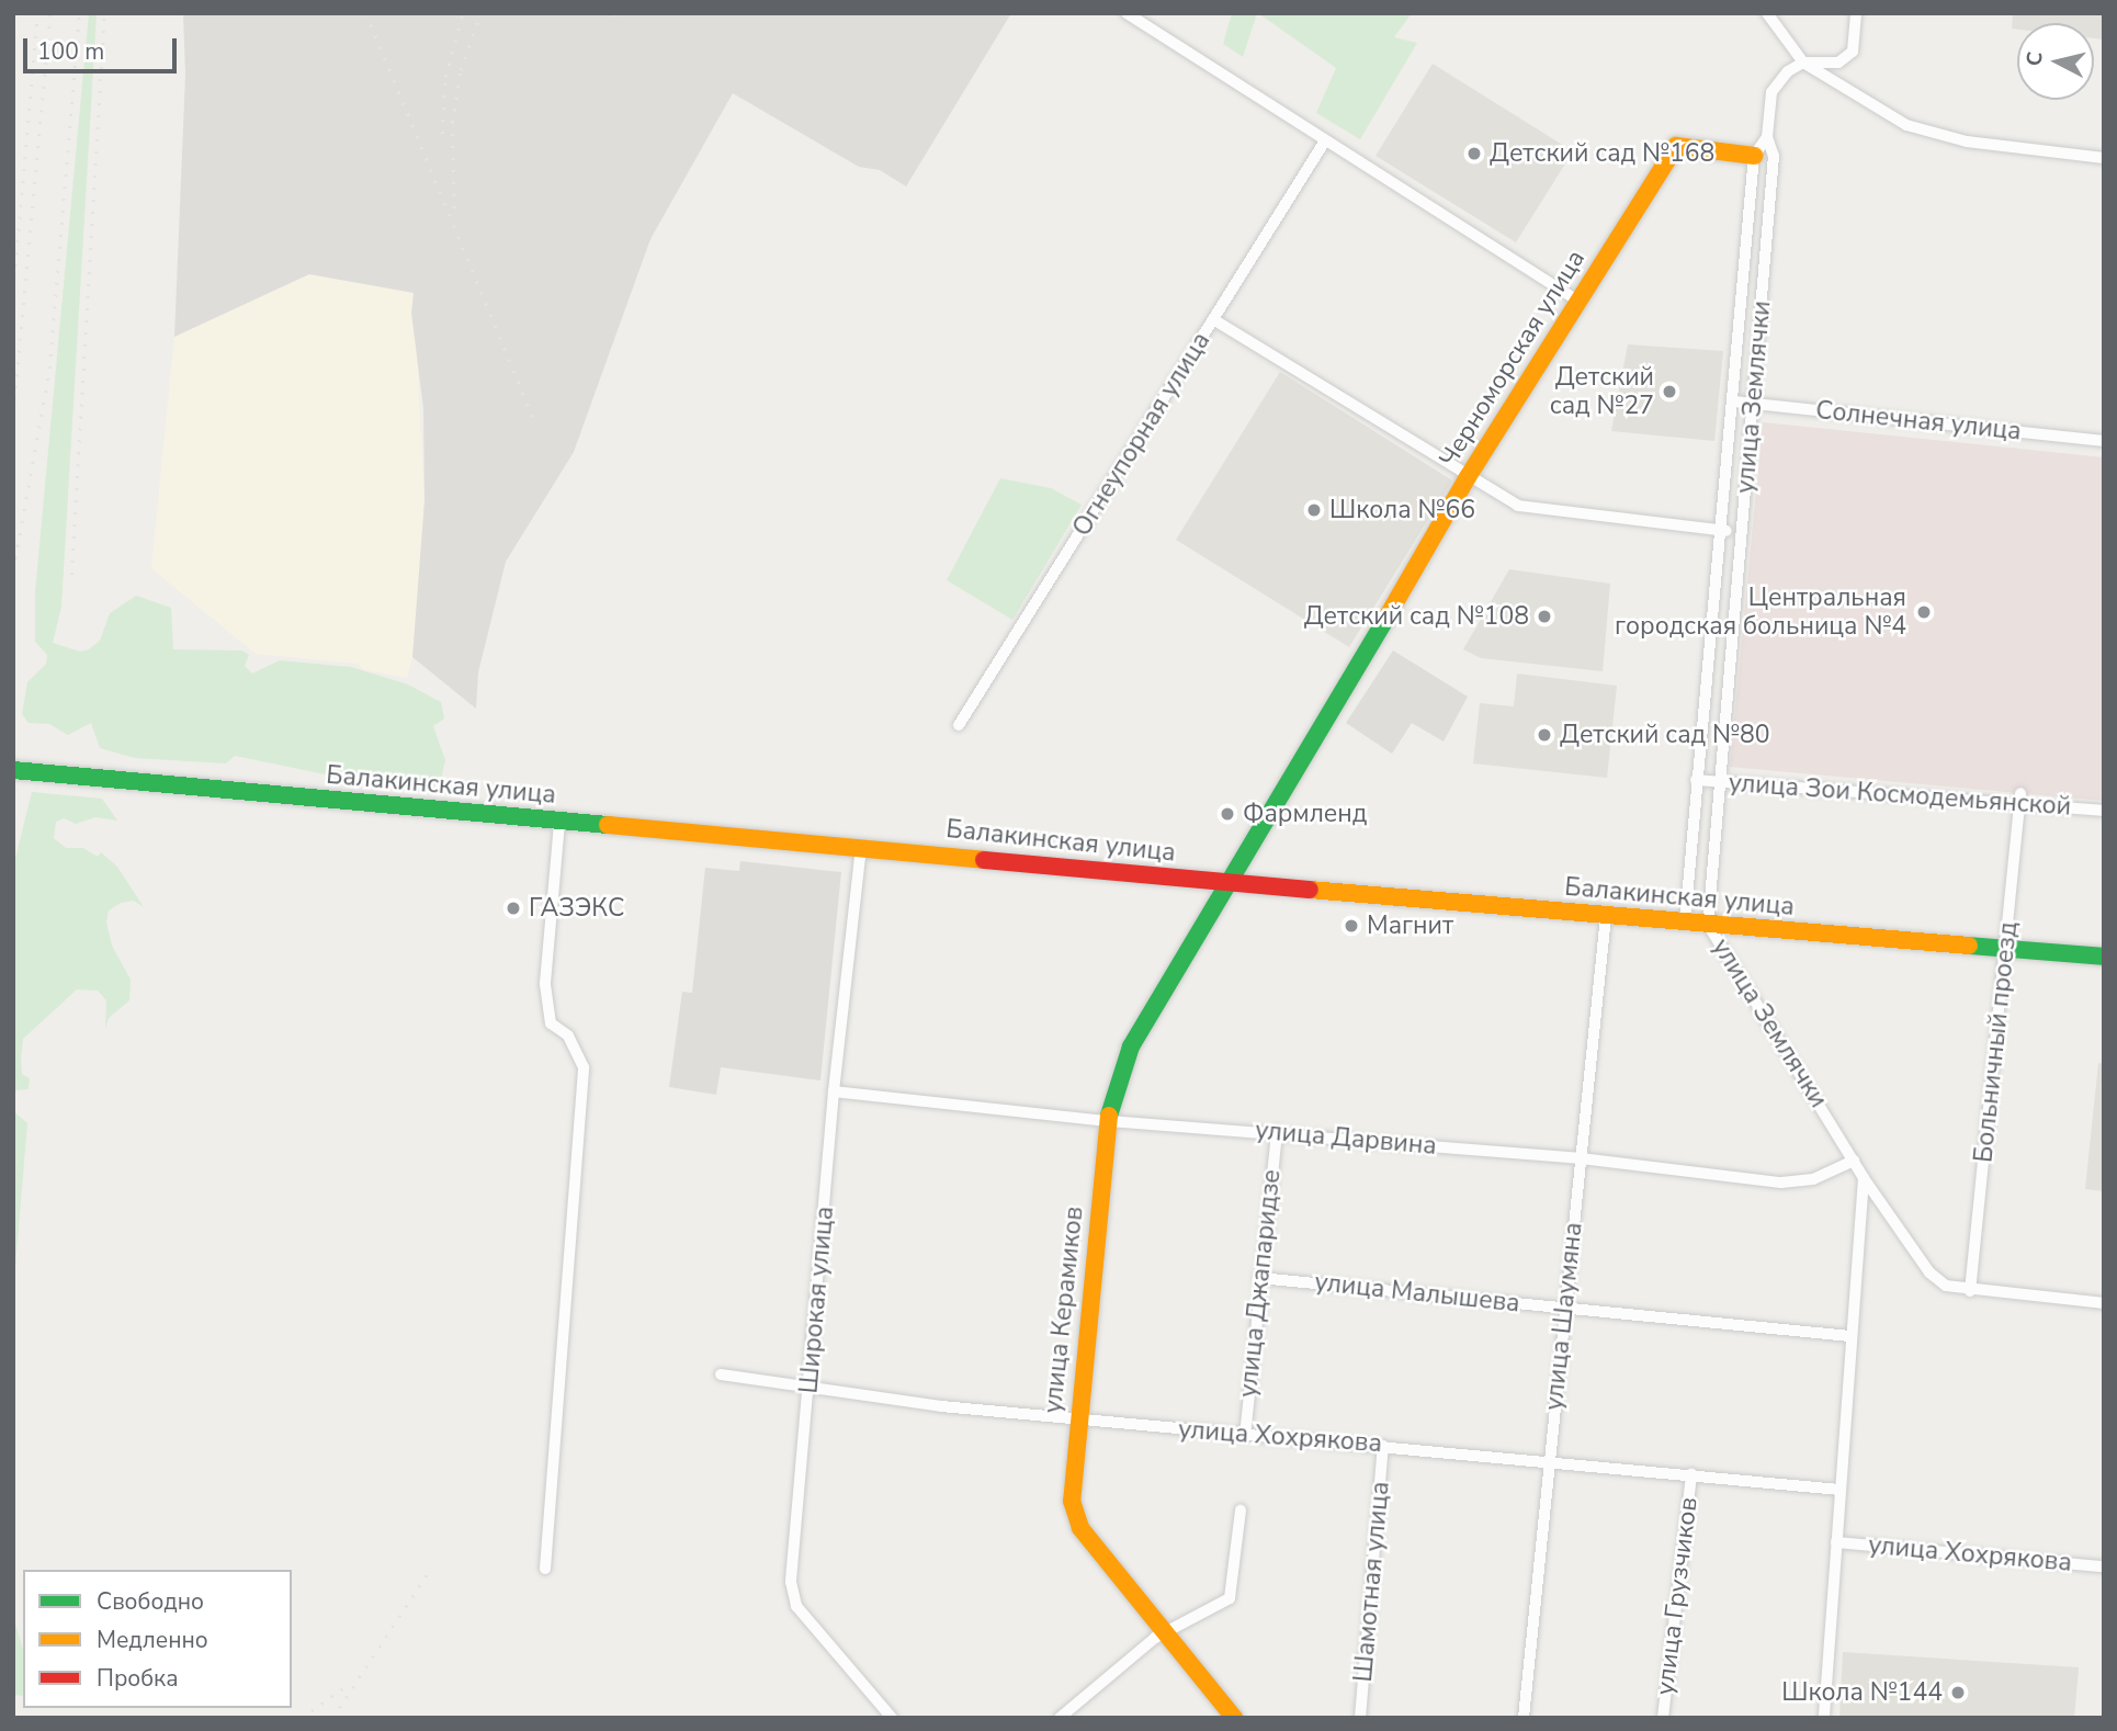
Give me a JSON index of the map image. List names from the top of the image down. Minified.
{"streets":{"main road":["Черноморская улица","Балакинская улица","улица Керамиков"],"street":["улица Землячки","Солнечная улица","Огнеупорная улица","улица Зои Космодемьянской","Больничный проезд","улица Дарвина","улица Джапаридзе","улица Малышева","Широкая улица","улица Шаумяна","улица Хохрякова","Шамотная улица","улица Грузчиков"]},"crossings":[["Черноморская улица","улица Землячки"],["Черноморская улица","Балакинская улица"],["Черноморская улица","улица Керамиков"],["улица Землячки","Солнечная улица"],["улица Землячки","Балакинская улица"],["улица Землячки","улица Зои Космодемьянской"],["улица Землячки","улица Дарвина"],["Балакинская улица","Больничный проезд"],["Балакинская улица","Широкая улица"],["Балакинская улица","улица Керамиков"],["Балакинская улица","улица Шаумяна"],["улица Зои Космодемьянской","Больничный проезд"],["улица Дарвина","улица Джапаридзе"],["улица Дарвина","Широкая улица"],["улица Дарвина","улица Керамиков"],["улица Дарвина","улица Шаумяна"],["улица Джапаридзе","улица Малышева"],["улица Джапаридзе","улица Хохрякова"],["улица Малышева","улица Шаумяна"],["Широкая улица","улица Хохрякова"],["улица Керамиков","улица Хохрякова"],["улица Шаумяна","улица Хохрякова"],["улица Хохрякова","Шамотная улица"],["улица Хохрякова","улица Грузчиков"]],"places":["Детский сад №168","Детский сад №27","Школа №66","Центральная городская больница №4","Детский сад №108","Детский сад №80","Фармленд","ГАЗЭКС","Магнит","Школа №144"],"legend":["Свободно","Медленно","Пробка"],"scale_bar":"100 m","north":"left"}
